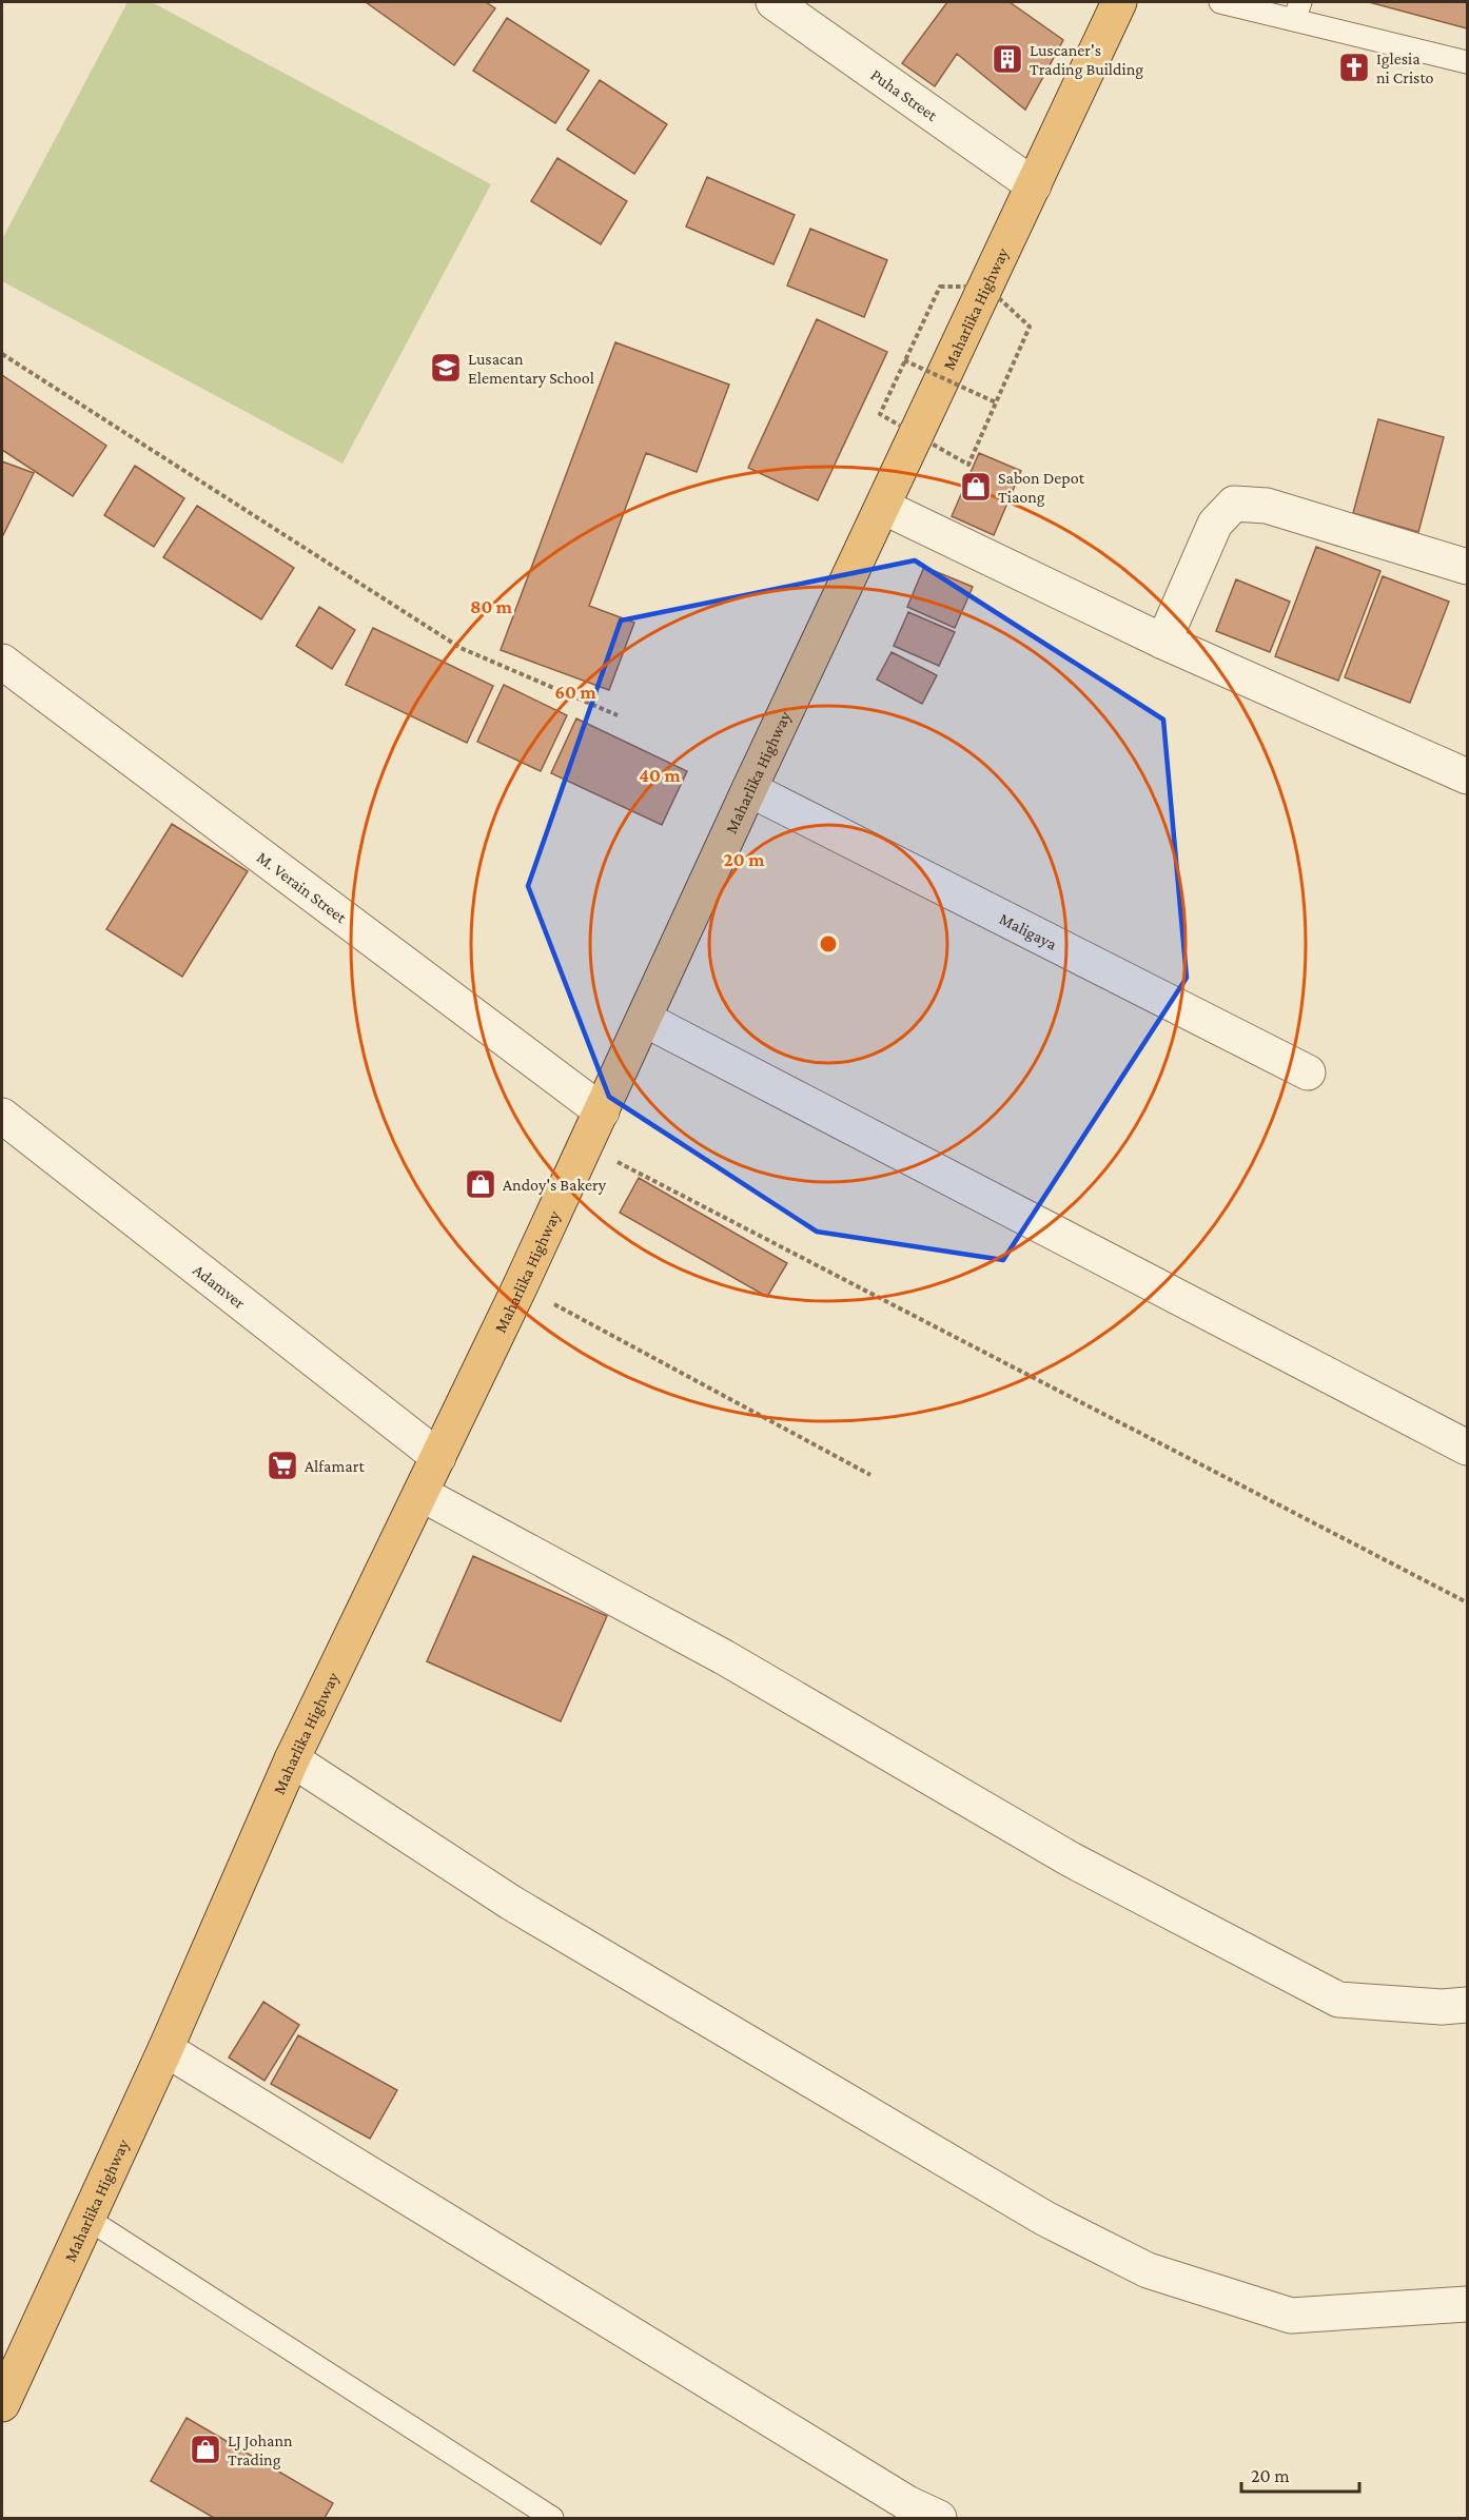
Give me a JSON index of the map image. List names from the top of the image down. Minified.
{"streets":{"highway":["Maharlika Highway"],"street":["Puha Street","M. Verain Street","Maligaya","Adamver"]},"crossings":[["Puha Street","Maharlika Highway"],["Maharlika Highway","M. Verain Street"],["Maharlika Highway","Maligaya"],["Maharlika Highway","Adamver"]],"places":{"building":["Luscaner's Trading Building"],"church":["Iglesia ni Cristo"],"school or university":["Lusacan Elementary School"],"shop":["Sabon Depot Tiaong","Andoy's Bakery","LJ Johann Trading"],"supermarket":["Alfamart"]},"scale_bar":"20 m","rings":["80 m","60 m","40 m","20 m"]}
